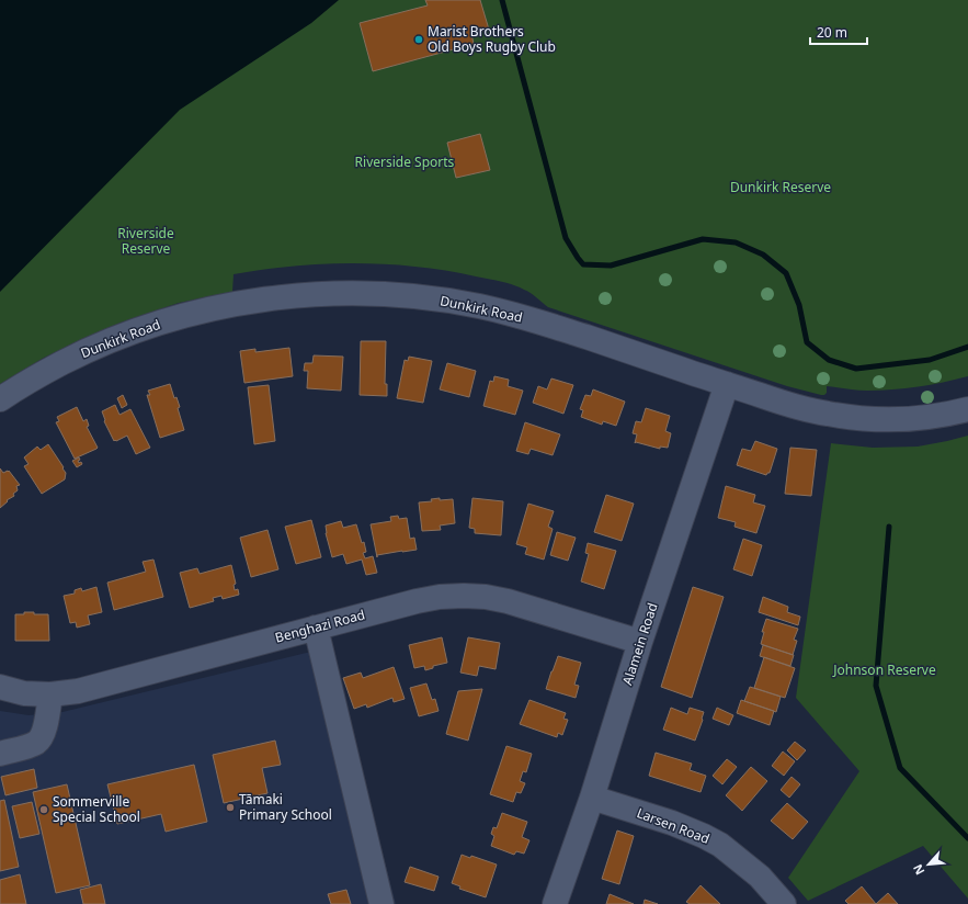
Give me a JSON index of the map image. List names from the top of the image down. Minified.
{"streets":{"street":["Dunkirk Road","Benghazi Road","Alamein Road","Larsen Road"]},"crossings":[["Dunkirk Road","Alamein Road"],["Benghazi Road","Alamein Road"],["Alamein Road","Larsen Road"]],"parks":["Riverside Sports","Dunkirk Reserve","Riverside Reserve","Johnson Reserve"],"places":["Marist Brothers Old Boys Rugby Club","Tāmaki Primary School","Sommerville Special School"],"scale_bar":"20 m","north":"bottom left"}
